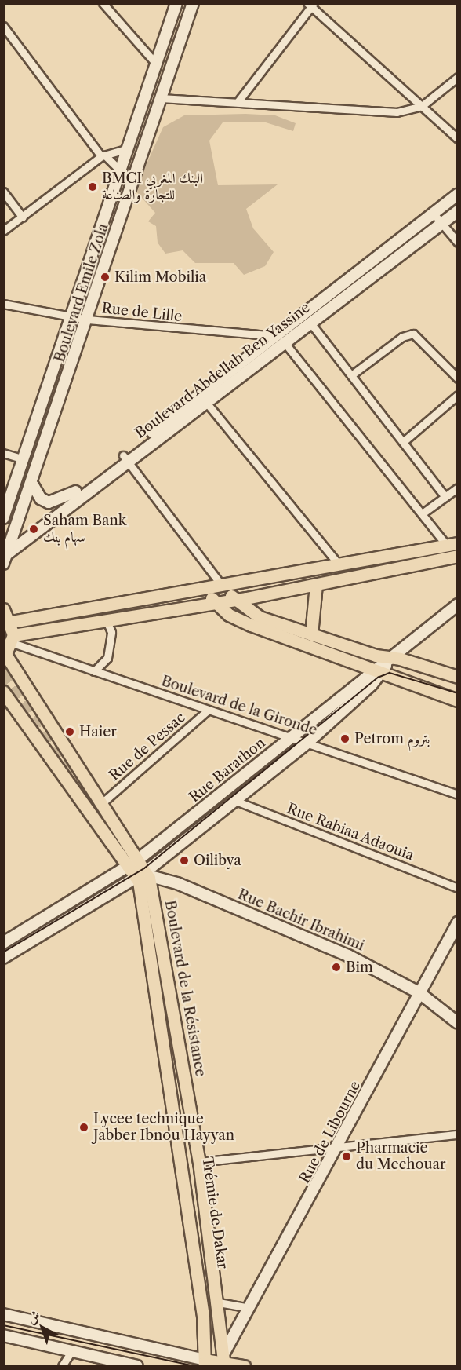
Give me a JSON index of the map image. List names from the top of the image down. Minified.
{"streets":{"main road":["Boulevard de la Résistance","Trémie de Dakar"],"street":["Boulevard Emile Zola","Rue de Lille","Boulevard Abdellah Ben Yassine","Boulevard de la Gironde","Rue de Pessac","Rue Barathon","Rue Rabiaa Adaouia","Rue Bachir Ibrahimi","Rue de Libourne"]},"crossings":[["Boulevard Emile Zola","Rue de Lille"],["Boulevard Emile Zola","Boulevard Abdellah Ben Yassine"],["Rue de Lille","Boulevard Abdellah Ben Yassine"],["Boulevard de la Gironde","Rue de Pessac"],["Boulevard de la Gironde","Rue Barathon"],["Rue de Pessac","Boulevard de la Résistance"],["Rue Barathon","Boulevard de la Résistance"],["Rue Bachir Ibrahimi","Boulevard de la Résistance"],["Rue Bachir Ibrahimi","Rue de Libourne"],["Boulevard de la Résistance","Rue de Libourne"],["Boulevard de la Résistance","Trémie de Dakar"]],"places":["BMCI البنك المغربي للتجارة والصناعة","Kilim Mobilia","Saham Bank سهام بنك","Haier","Petrom بتروم","Oilibya","Bim","Lycee technique Jabber Ibnou Hayyan","Pharmacie du Mechouar"],"north":"top left"}
